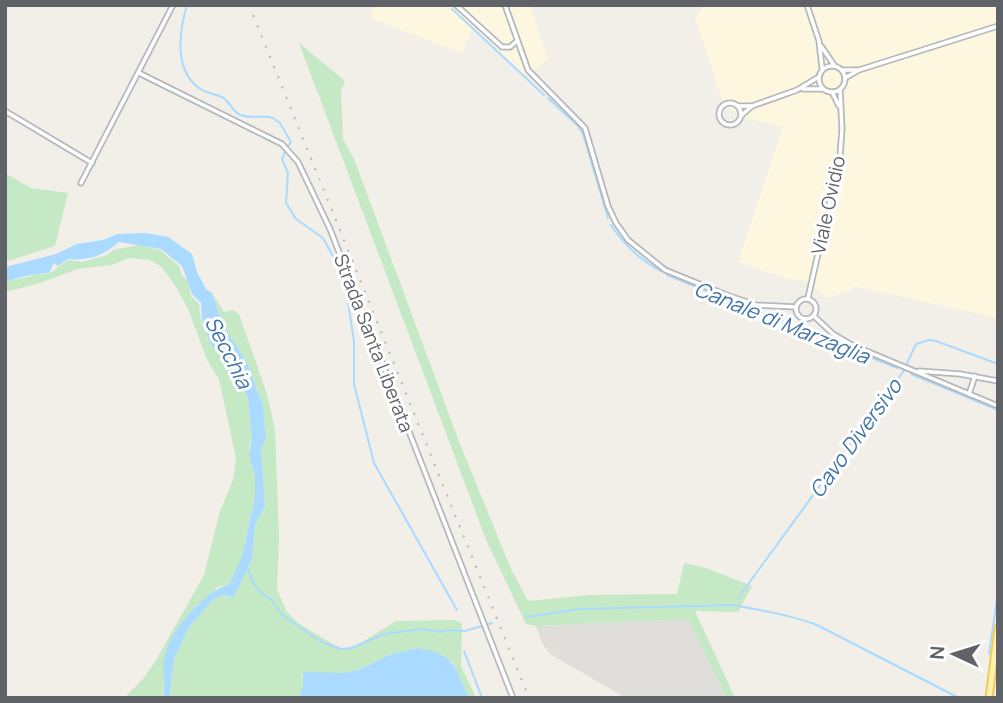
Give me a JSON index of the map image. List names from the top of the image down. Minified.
{"streets":{"street":["Viale Ovidio","Strada Santa Liberata"]},"water":["Canale di Marzaglia","Secchia","Cavo Diversivo"],"north":"left"}
